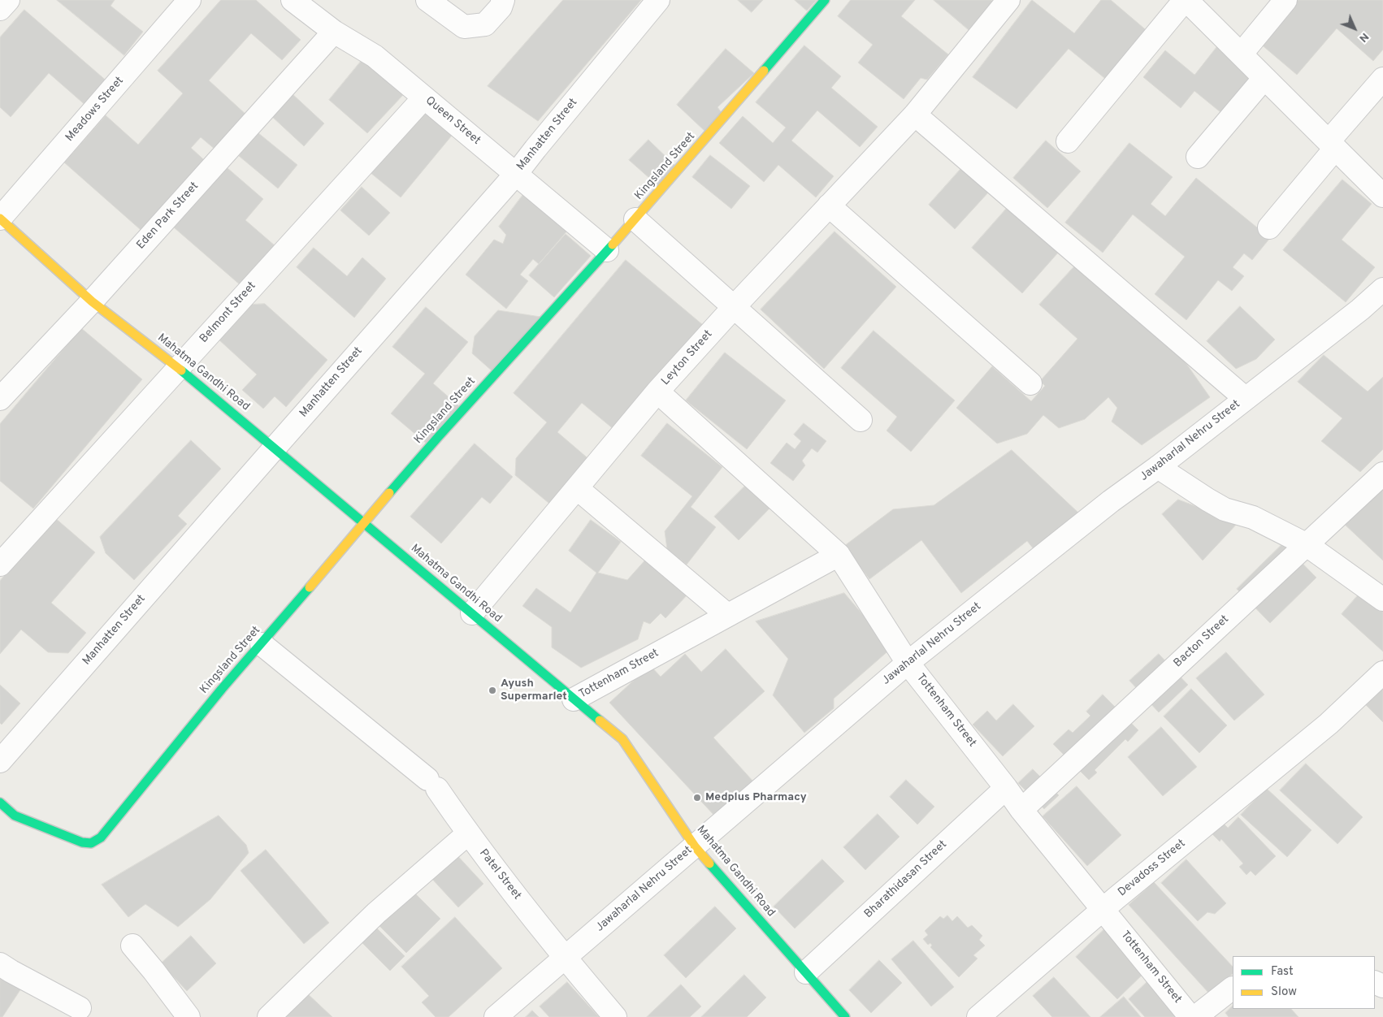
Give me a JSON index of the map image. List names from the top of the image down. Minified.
{"streets":{"street":["Meadows Street","Queen Street","Manhatten Street","Kingsland Street","Eden Park Street","Belmont Street","Leyton Street","Mahatma Gandhi Road","Jawaharlal Nehru Street","Bacton Street","Tottenham Street","Devadoss Street","Patel Street","Bharathidasan Street"]},"crossings":[["Meadows Street","Mahatma Gandhi Road"],["Queen Street","Manhatten Street"],["Queen Street","Kingsland Street"],["Queen Street","Eden Park Street"],["Queen Street","Belmont Street"],["Manhatten Street","Mahatma Gandhi Road"],["Kingsland Street","Mahatma Gandhi Road"],["Kingsland Street","Patel Street"],["Eden Park Street","Mahatma Gandhi Road"],["Belmont Street","Mahatma Gandhi Road"],["Leyton Street","Mahatma Gandhi Road"],["Mahatma Gandhi Road","Jawaharlal Nehru Street"],["Mahatma Gandhi Road","Tottenham Street"],["Mahatma Gandhi Road","Bharathidasan Street"],["Jawaharlal Nehru Street","Tottenham Street"],["Jawaharlal Nehru Street","Patel Street"],["Bacton Street","Tottenham Street"],["Tottenham Street","Devadoss Street"],["Tottenham Street","Bharathidasan Street"]],"places":["Ayush Supermarlet","Medplus Pharmacy"],"legend":["Fast","Slow"],"north":"bottom right"}
